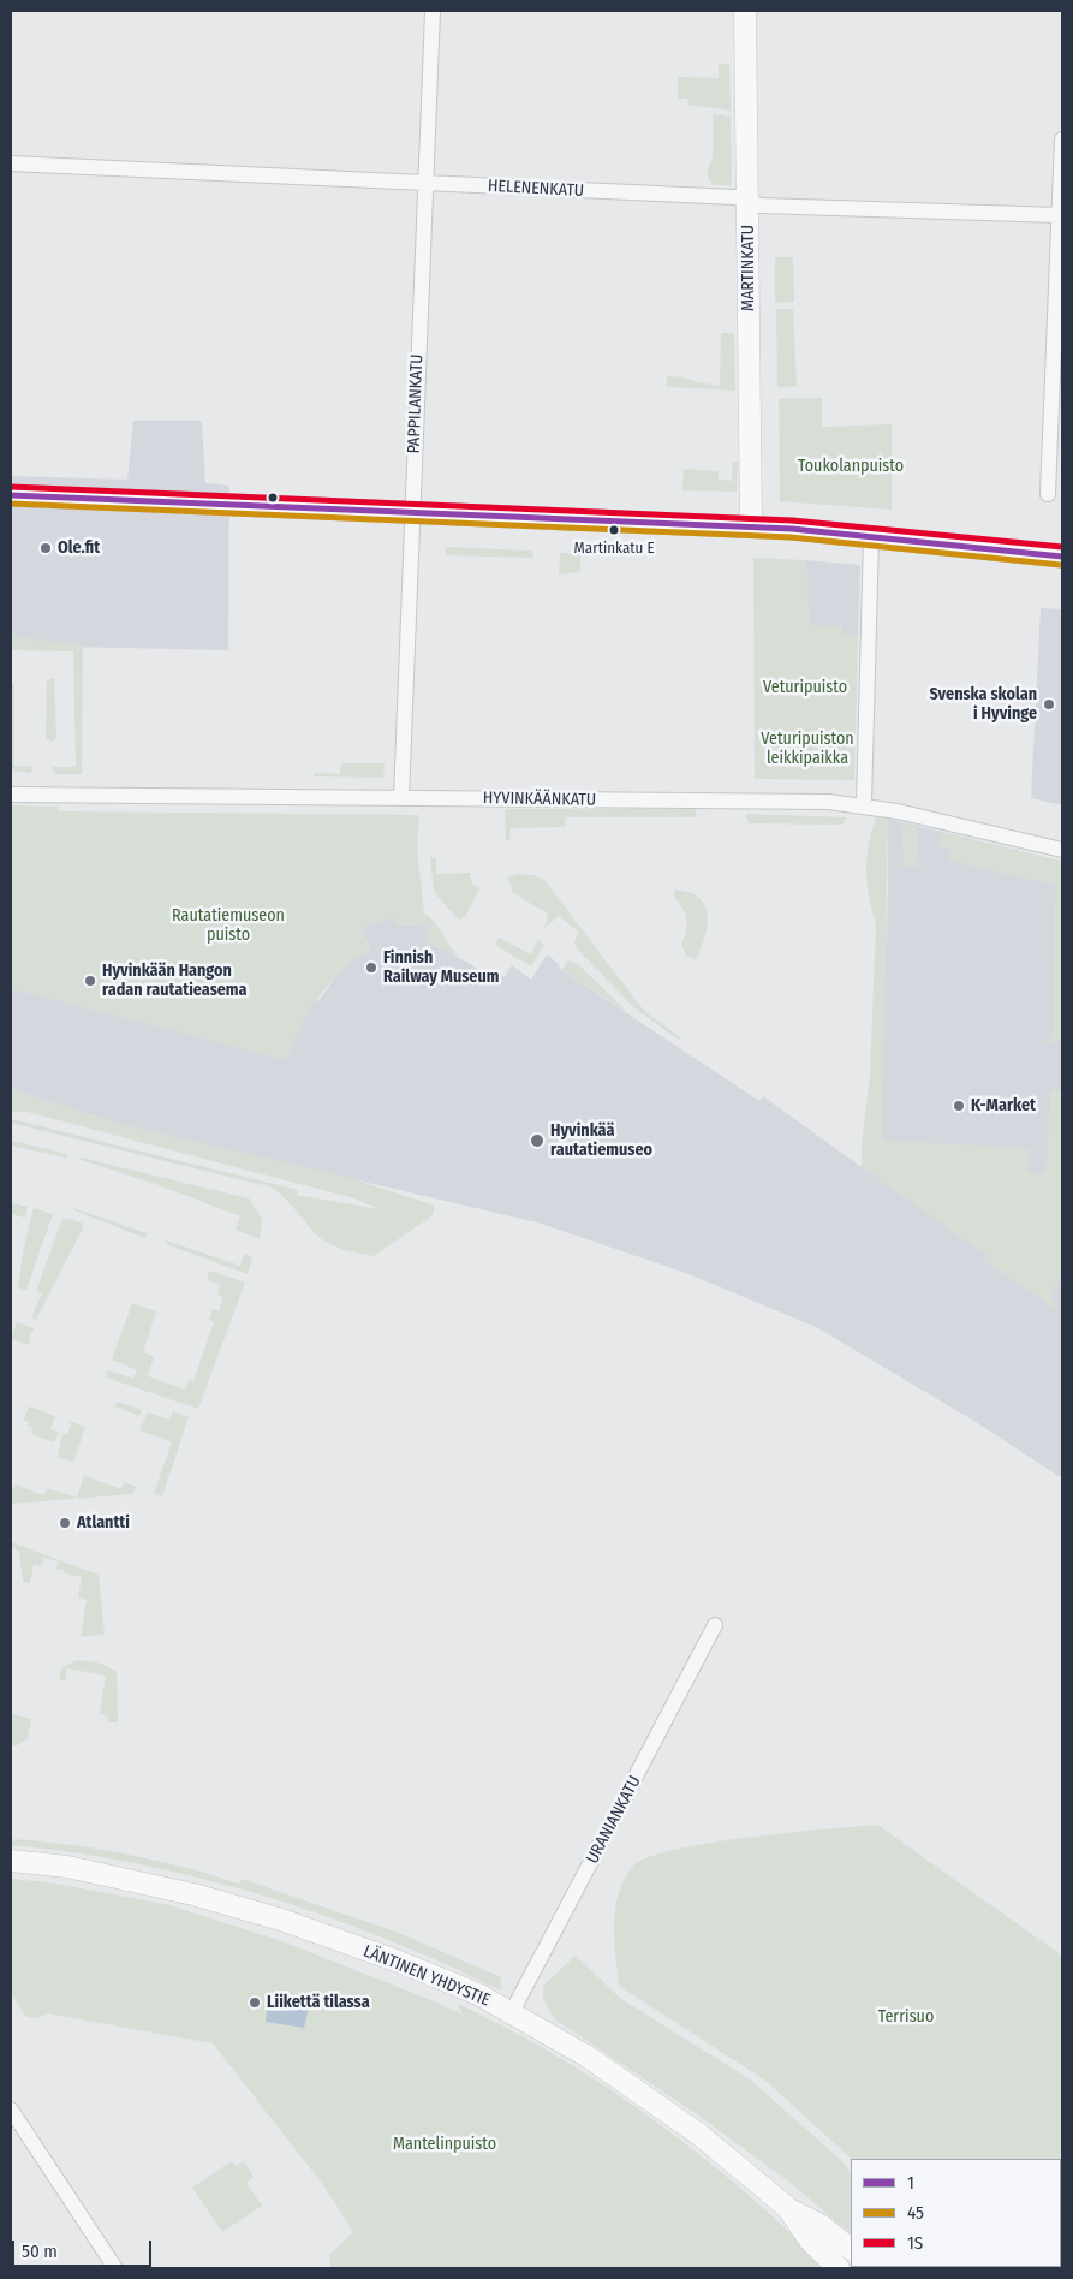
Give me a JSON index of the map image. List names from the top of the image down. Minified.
{"streets":{"main road":["MARTINKATU","LÄNTINEN YHDYSTIE"],"street":["HELENENKATU","PAPPILANKATU","HYVINKÄÄNKATU","URANIANKATU"]},"crossings":[["HELENENKATU","MARTINKATU"],["HELENENKATU","PAPPILANKATU"],["PAPPILANKATU","HYVINKÄÄNKATU"],["URANIANKATU","LÄNTINEN YHDYSTIE"]],"parks":["Toukolanpuisto","Veturipuisto","Veturipuiston leikkipaikka","Rautatiemuseon puisto","Terrisuo","Mantelinpuisto"],"places":["Martinkatu E","Ole.fit","Svenska skolan i Hyvinge","Finnish Railway Museum","Hyvinkään Hangon radan rautatieasema","K-Market","Hyvinkää rautatiemuseo","Atlantti","Liikettä tilassa"],"lines":["transit line 1S","transit line 1","transit line 45"],"legend":["1","45","1S"],"scale_bar":"50 m"}
